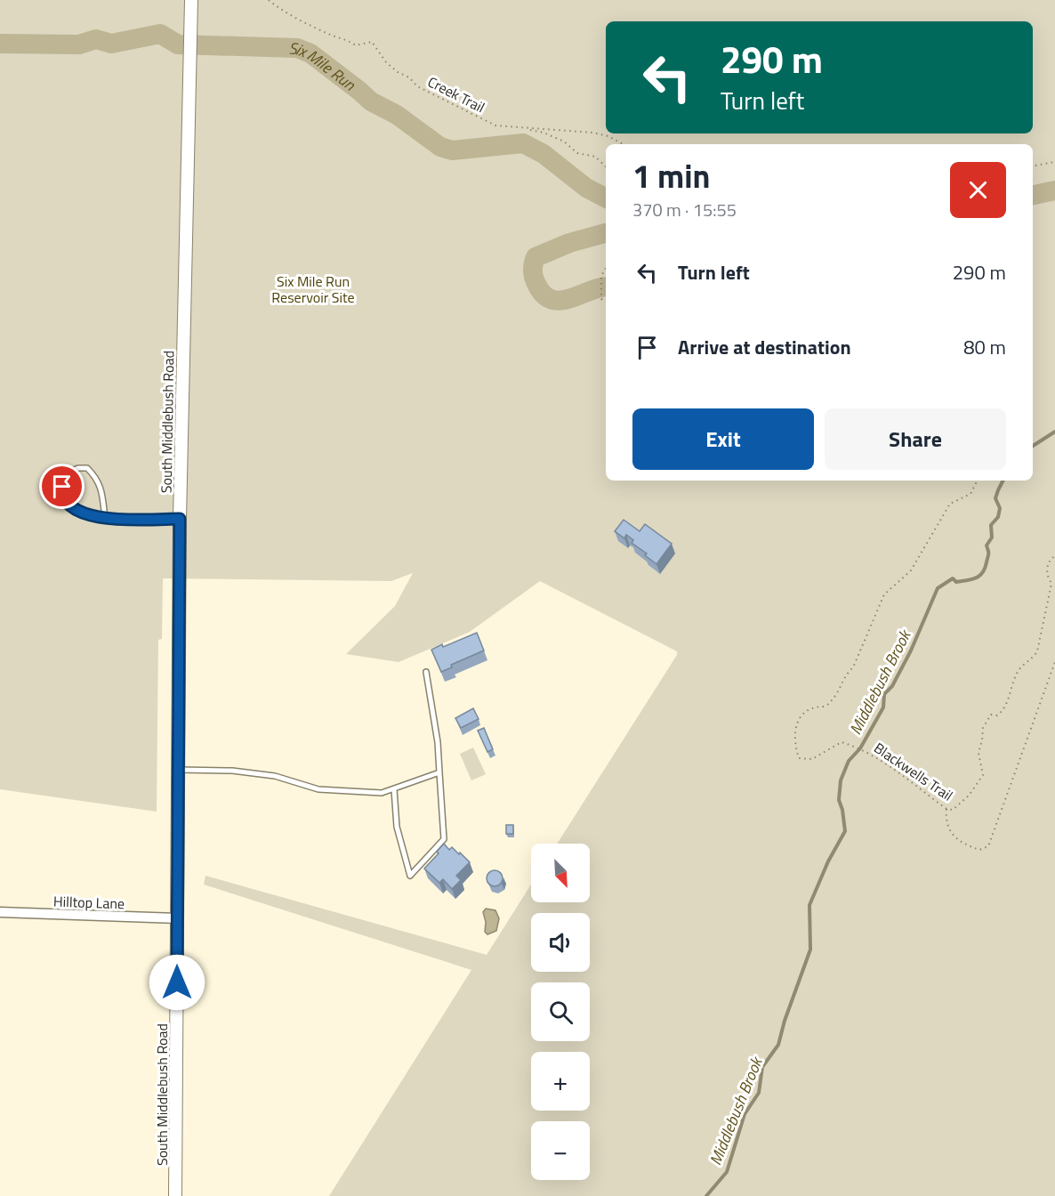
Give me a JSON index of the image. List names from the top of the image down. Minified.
{"streets":{"street":["South Middlebush Road","Hilltop Lane"],"path":["Creek Trail","Blackwells Trail"]},"crossings":[["South Middlebush Road","Hilltop Lane"]],"water":["Six Mile Run","Middlebush Brook"],"parks":["Six Mile Run Reservoir Site"],"north":"bottom right","page":{"turn":["290 m","Turn left"],"heading":["1 min","370 m · 15:55"],"list":[{"name":"Turn left","value":"290 m"},{"name":"Arrive at destination","value":"80 m"}],"buttons":["Exit","Share"],"map_buttons":["+","−"]}}
